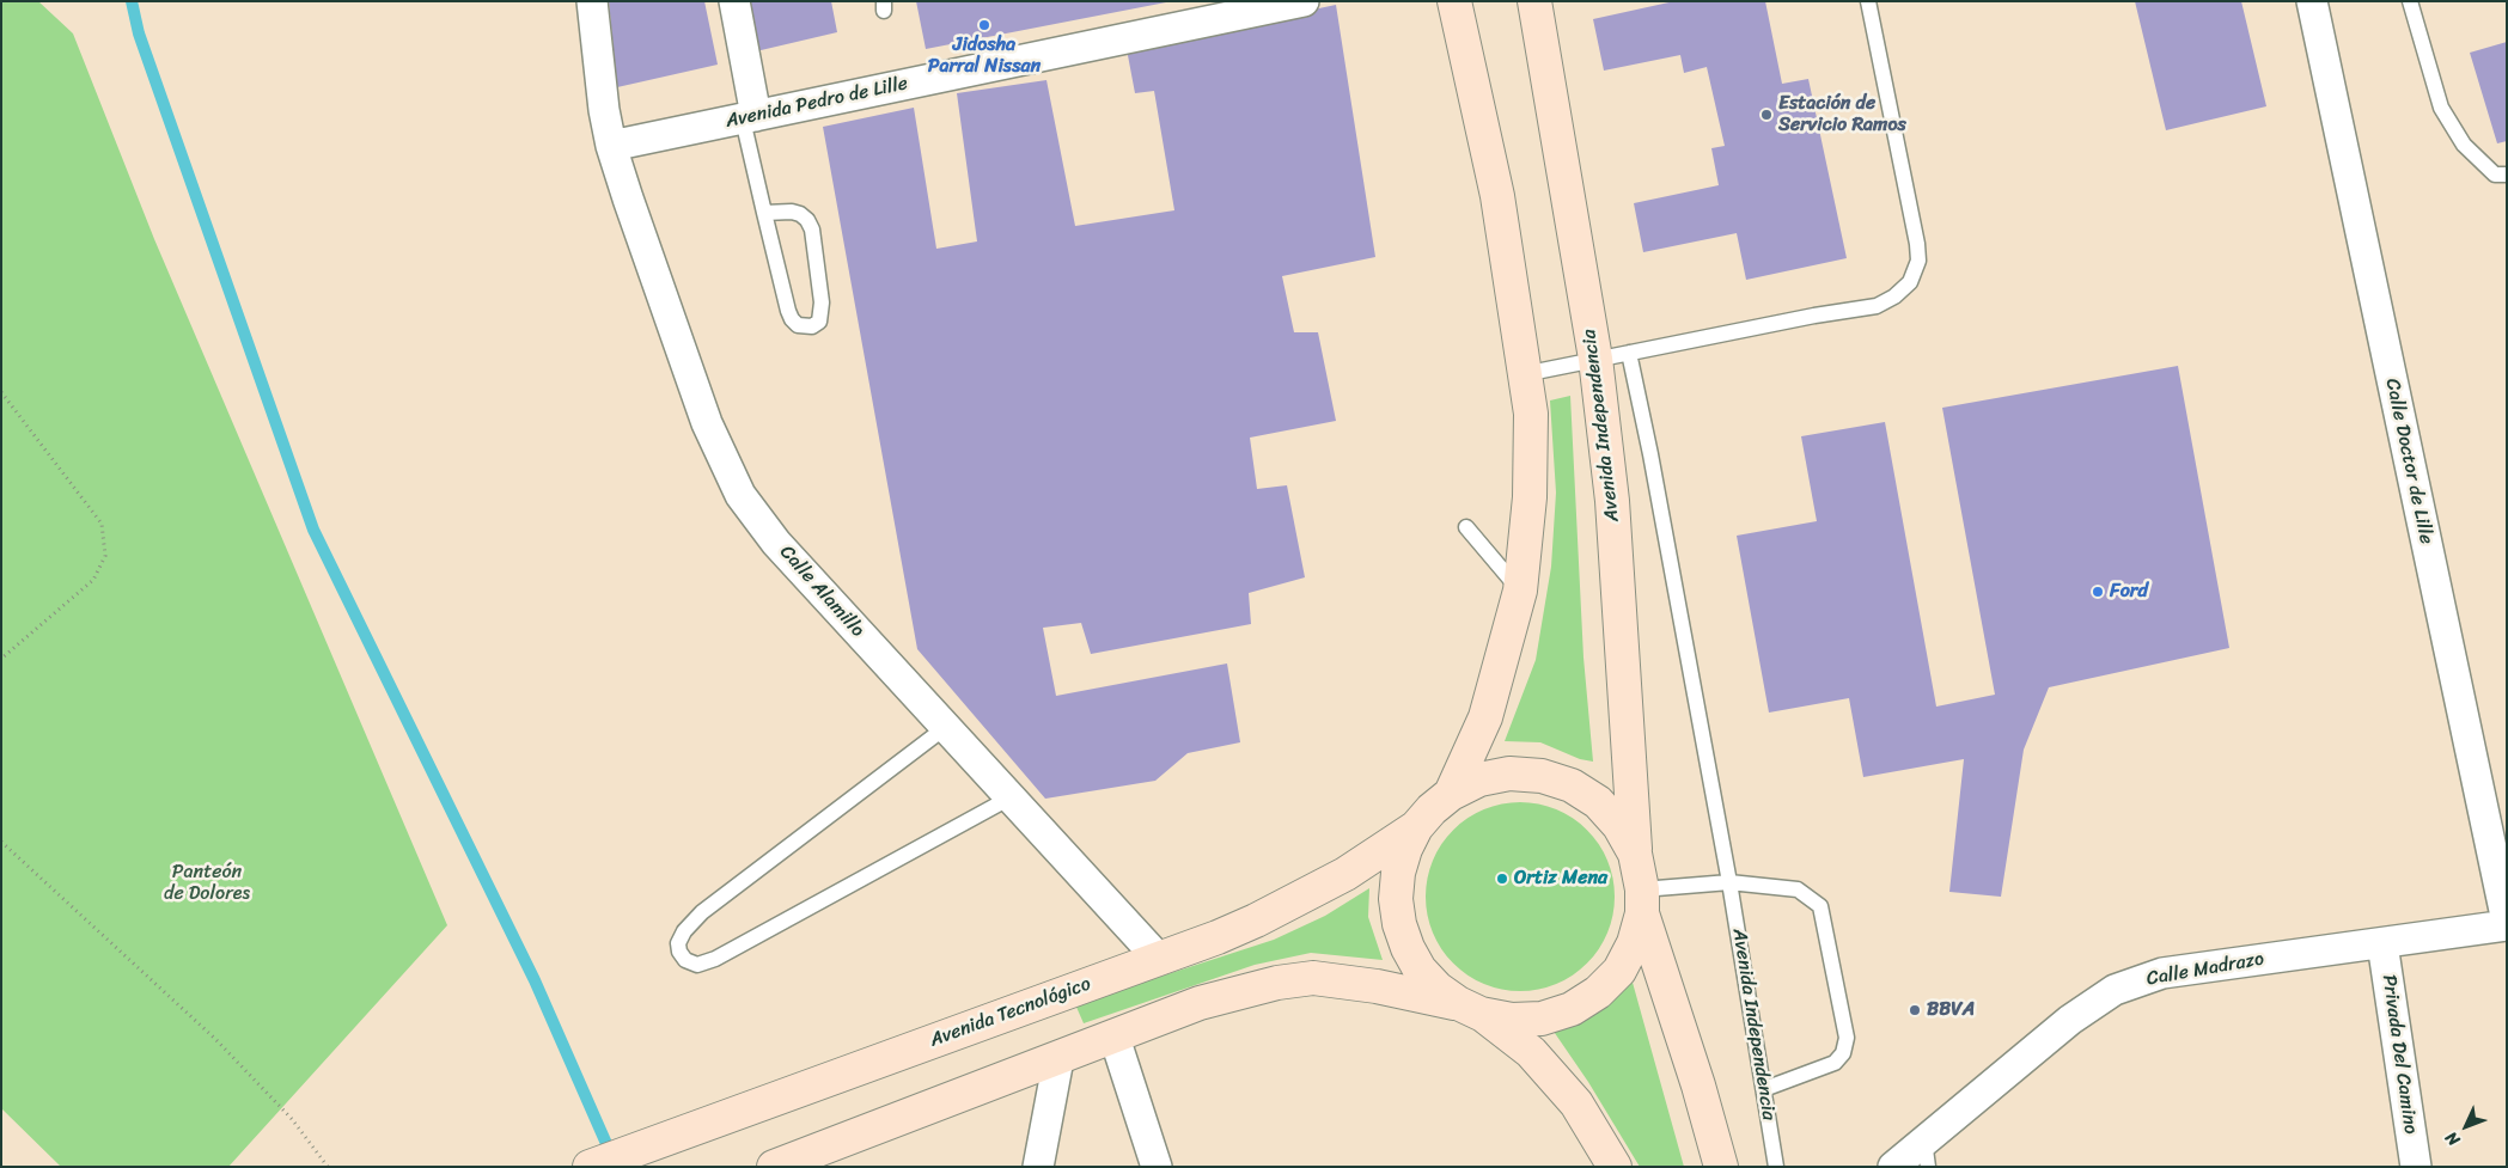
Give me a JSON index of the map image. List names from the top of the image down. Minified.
{"streets":{"main road":["Avenida Independencia","Avenida Tecnológico"],"street":["Avenida Pedro de Lille","Calle Doctor de Lille","Calle Alamillo","Calle Madrazo","Privada Del Camino"]},"crossings":[["Avenida Pedro de Lille","Calle Alamillo"],["Calle Doctor de Lille","Calle Madrazo"],["Calle Alamillo","Avenida Tecnológico"],["Calle Madrazo","Privada Del Camino"]],"parks":["Panteón de Dolores"],"places":["Jidosha Parral Nissan","Estación de Servicio Ramos","Ford","Ortiz Mena","BBVA"],"north":"bottom left"}
